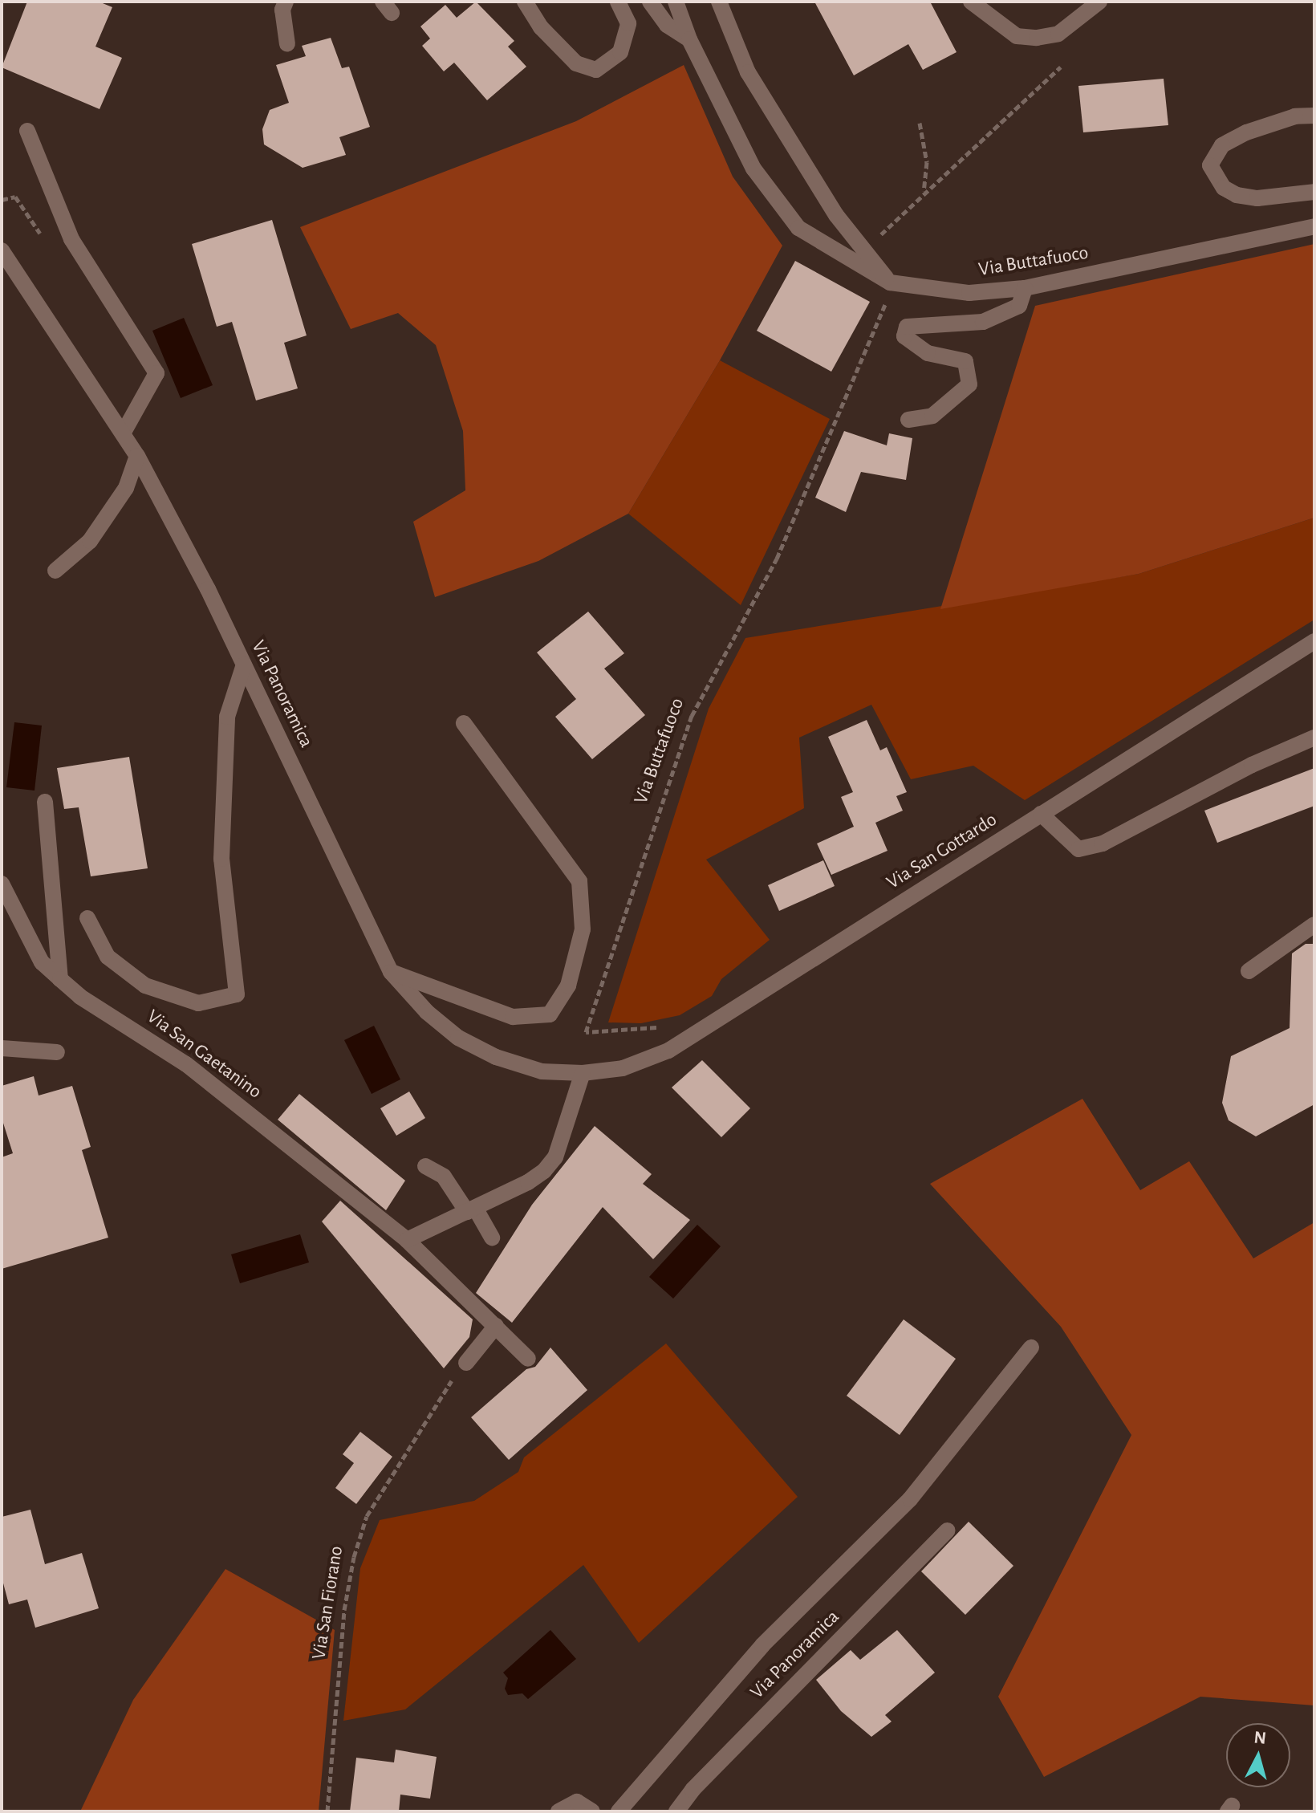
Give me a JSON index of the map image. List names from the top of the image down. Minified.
{"streets":{"street":["Via Buttafuoco","Via Panoramica","Via San Gottardo","Via San Gaetanino"],"path":["Via San Fiorano"]},"crossings":[["Via Buttafuoco","Via San Gottardo"],["Via Panoramica","Via San Gottardo"]],"north":"top"}
